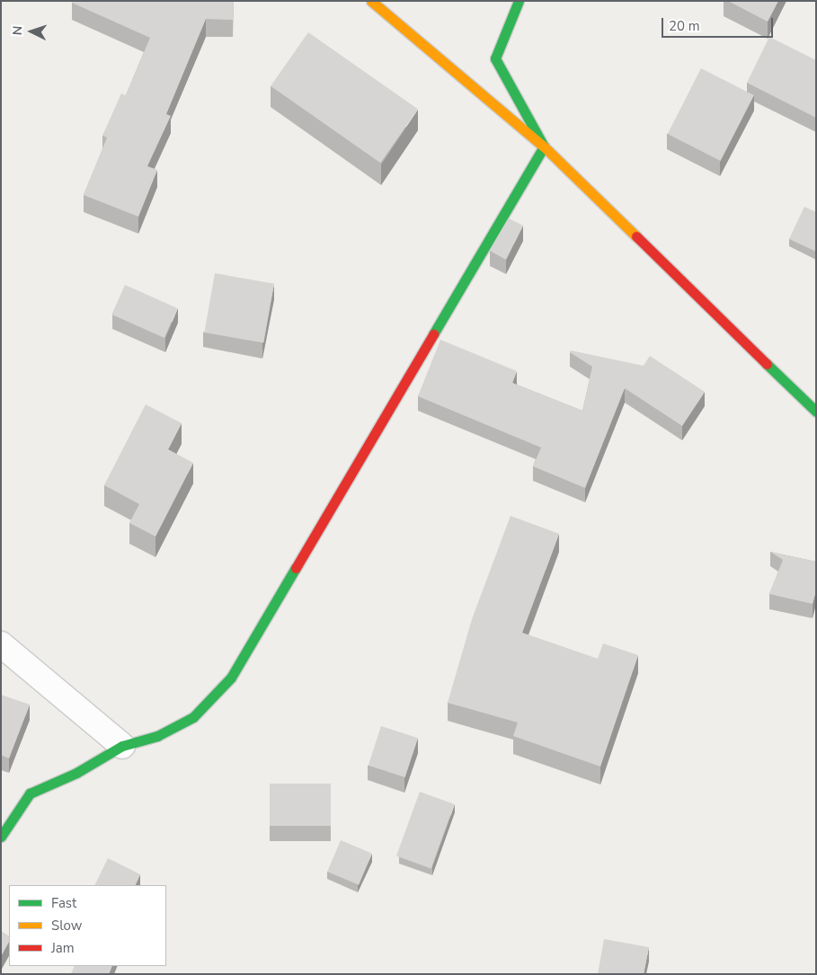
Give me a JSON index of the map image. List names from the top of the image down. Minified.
{"legend":["Fast","Slow","Jam"],"scale_bar":"20 m","north":"left"}
